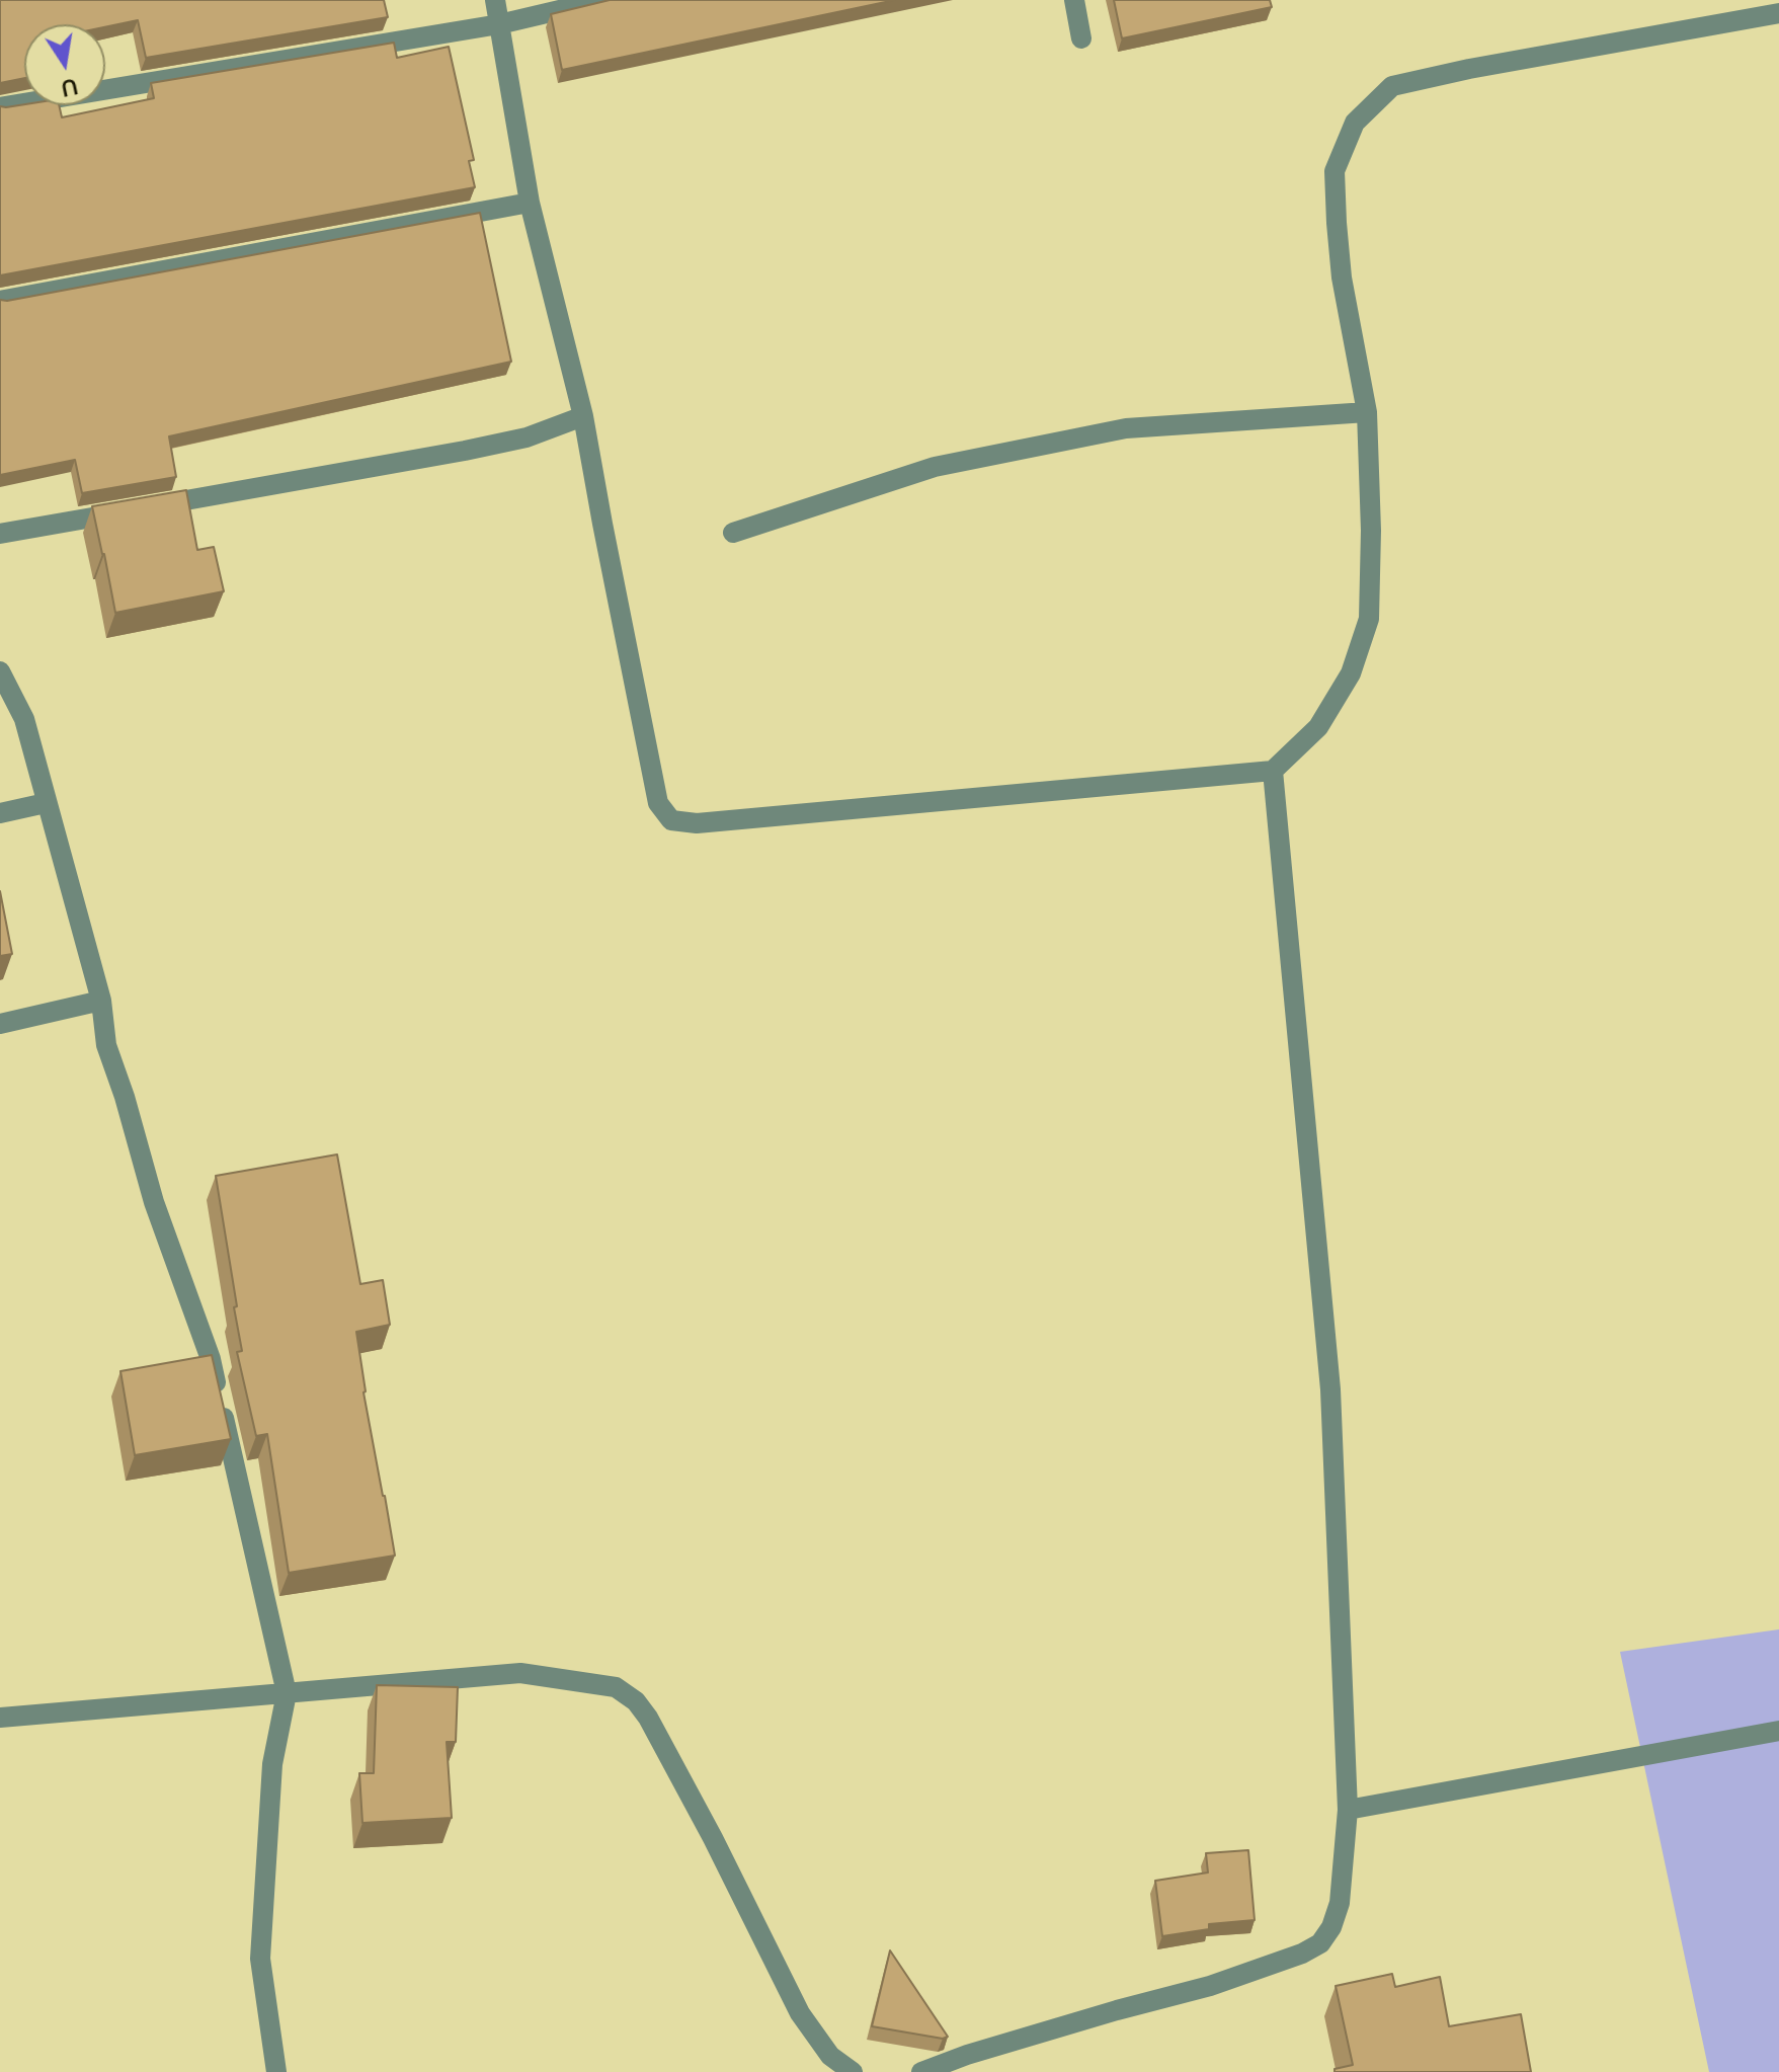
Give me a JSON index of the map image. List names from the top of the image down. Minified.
{"north":"bottom"}
